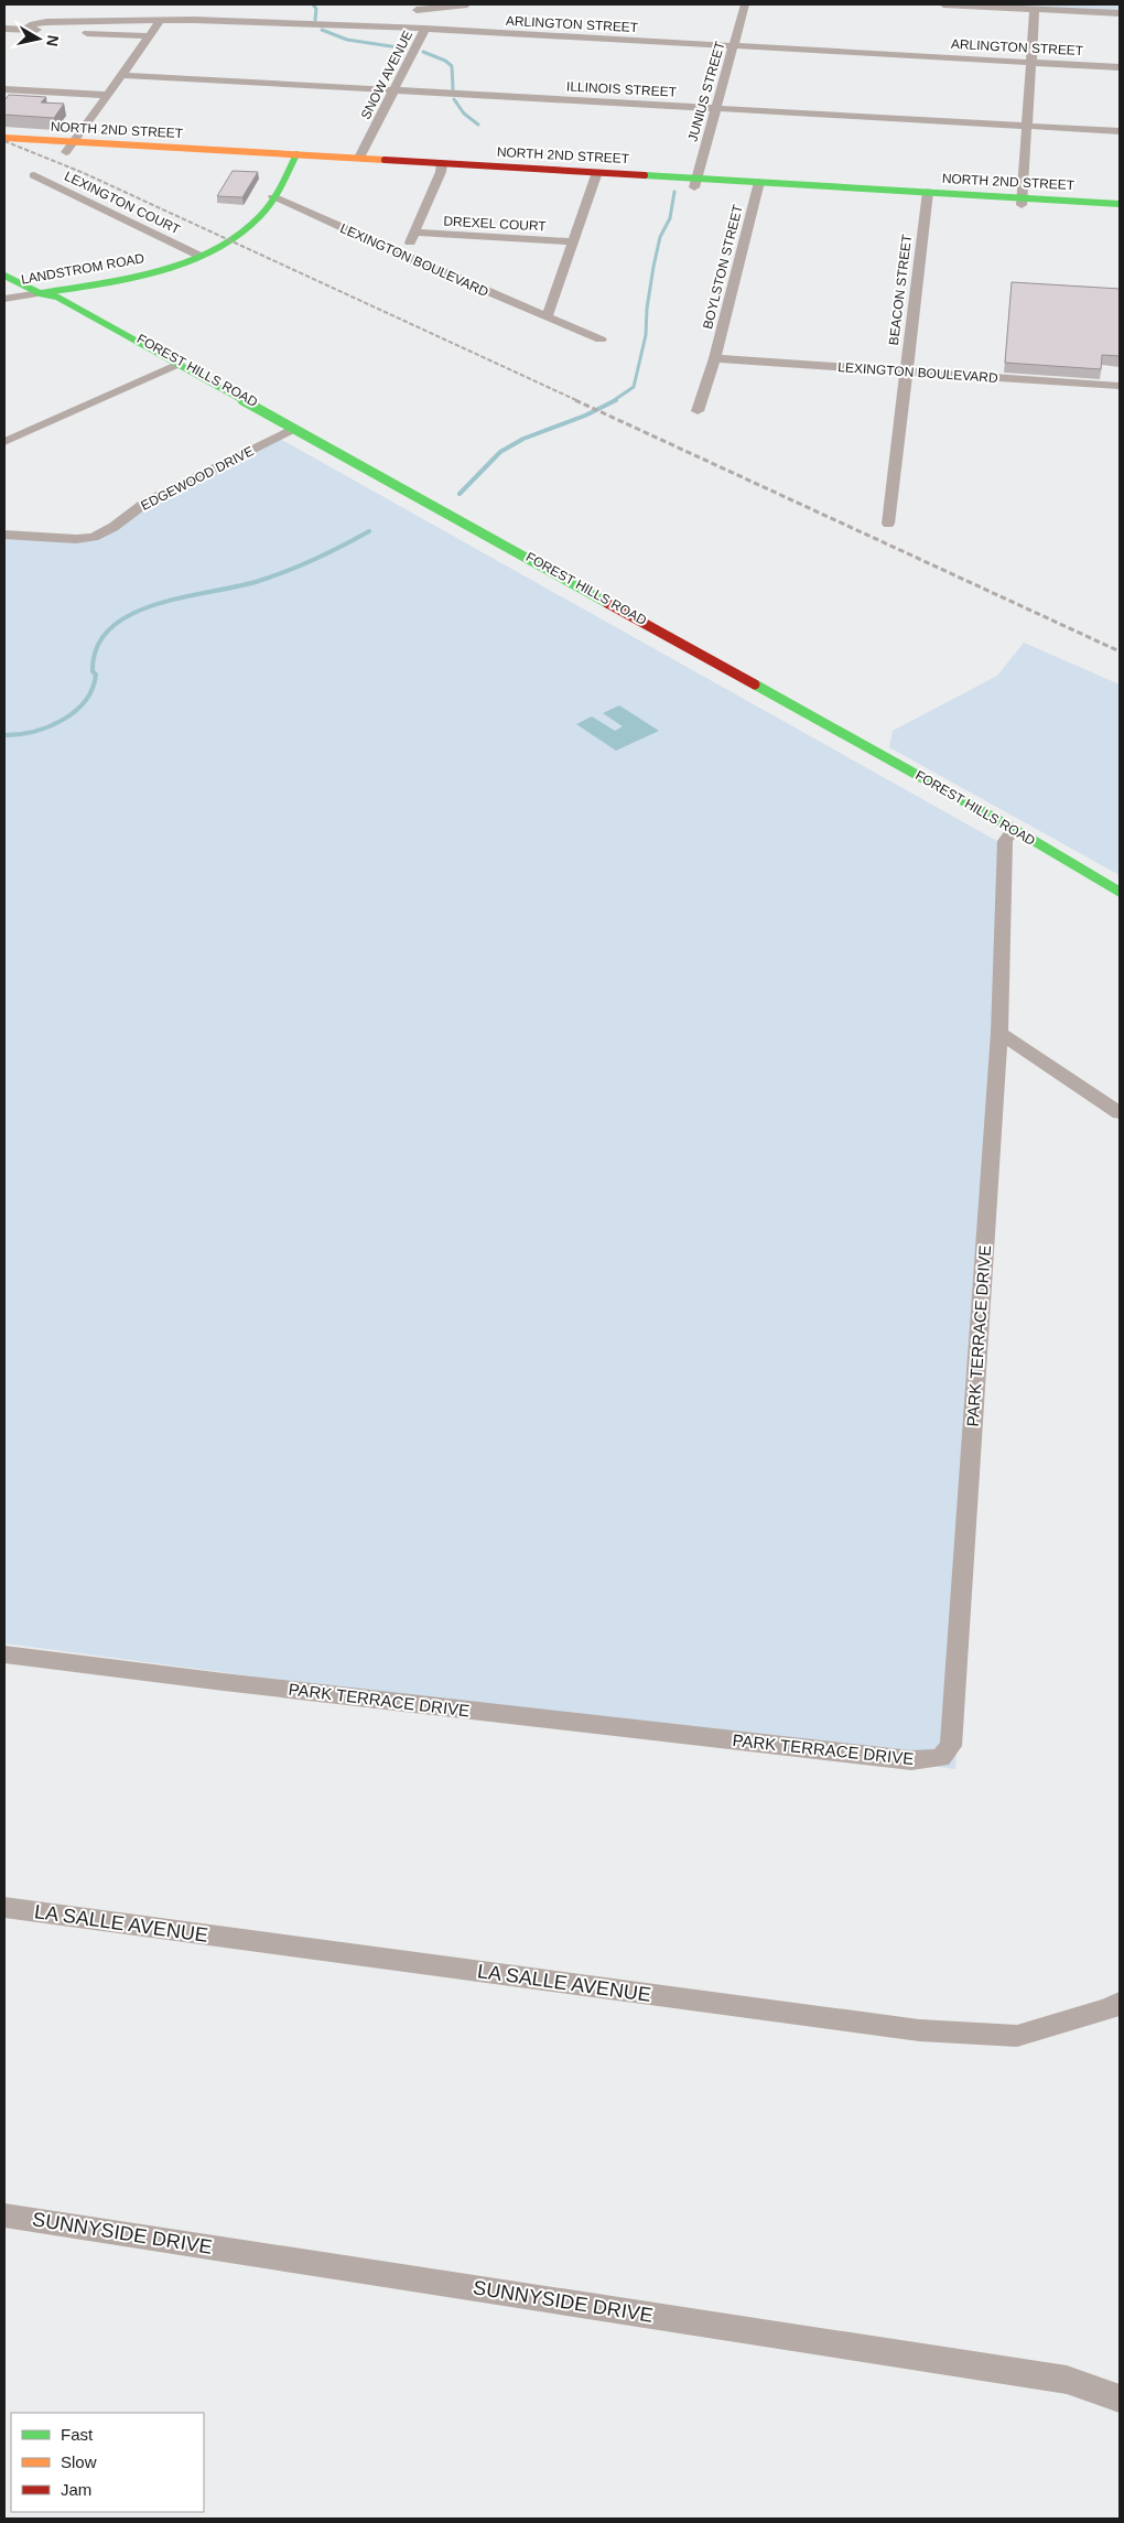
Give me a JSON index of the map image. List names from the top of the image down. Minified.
{"streets":{"street":["ARLINGTON STREET","SNOW AVENUE","ILLINOIS STREET","JUNIUS STREET","NORTH 2ND STREET","LEXINGTON COURT","DREXEL COURT","LEXINGTON BOULEVARD","BOYLSTON STREET","LANDSTROM ROAD","BEACON STREET","FOREST HILLS ROAD","EDGEWOOD DRIVE","PARK TERRACE DRIVE","LA SALLE AVENUE","SUNNYSIDE DRIVE"]},"crossings":[["ARLINGTON STREET","SNOW AVENUE"],["ARLINGTON STREET","JUNIUS STREET"],["SNOW AVENUE","ILLINOIS STREET"],["SNOW AVENUE","NORTH 2ND STREET"],["ILLINOIS STREET","JUNIUS STREET"],["JUNIUS STREET","NORTH 2ND STREET"],["NORTH 2ND STREET","BOYLSTON STREET"],["NORTH 2ND STREET","BEACON STREET"],["LEXINGTON COURT","LANDSTROM ROAD"],["LEXINGTON BOULEVARD","BOYLSTON STREET"],["LEXINGTON BOULEVARD","LANDSTROM ROAD"],["LEXINGTON BOULEVARD","BEACON STREET"],["LANDSTROM ROAD","FOREST HILLS ROAD"],["FOREST HILLS ROAD","EDGEWOOD DRIVE"],["FOREST HILLS ROAD","PARK TERRACE DRIVE"]],"legend":["Fast","Slow","Jam"],"north":"right"}
